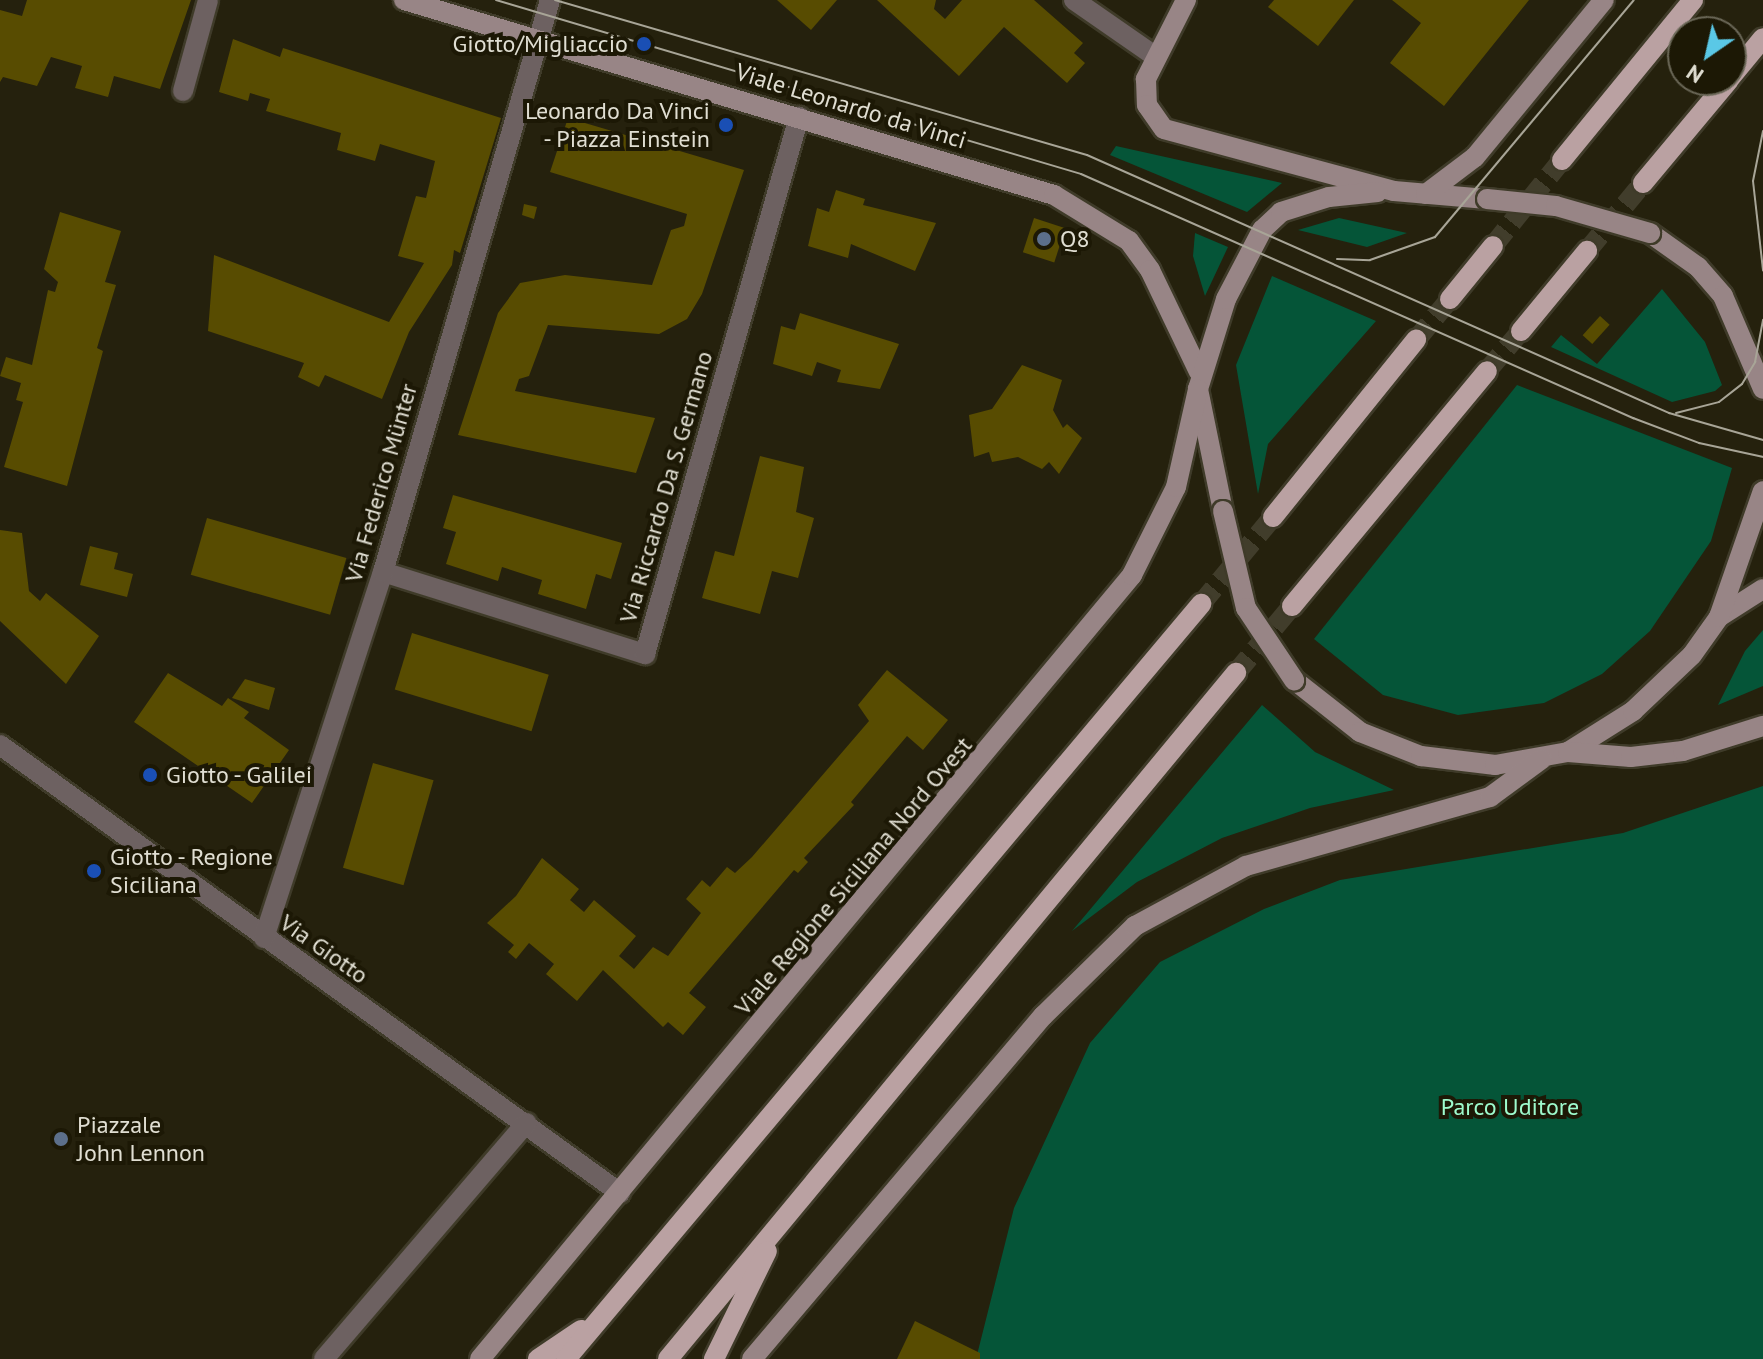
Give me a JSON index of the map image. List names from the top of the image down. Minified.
{"streets":{"street":["Viale Leonardo da Vinci","Via Federico Münter","Via Riccardo Da S. Germano","Viale Regione Siciliana Nord Ovest","Via Giotto"]},"crossings":[["Viale Leonardo da Vinci","Via Federico Münter"],["Viale Leonardo da Vinci","Via Riccardo Da S. Germano"],["Viale Leonardo da Vinci","Viale Regione Siciliana Nord Ovest"],["Via Federico Münter","Via Riccardo Da S. Germano"],["Via Federico Münter","Via Giotto"],["Viale Regione Siciliana Nord Ovest","Via Giotto"]],"parks":["Parco Uditore"],"places":["Giotto/Migliaccio","Leonardo Da Vinci - Piazza Einstein","Q8","Giotto - Galilei","Giotto - Regione Siciliana","Piazzale John Lennon"],"north":"bottom left"}
